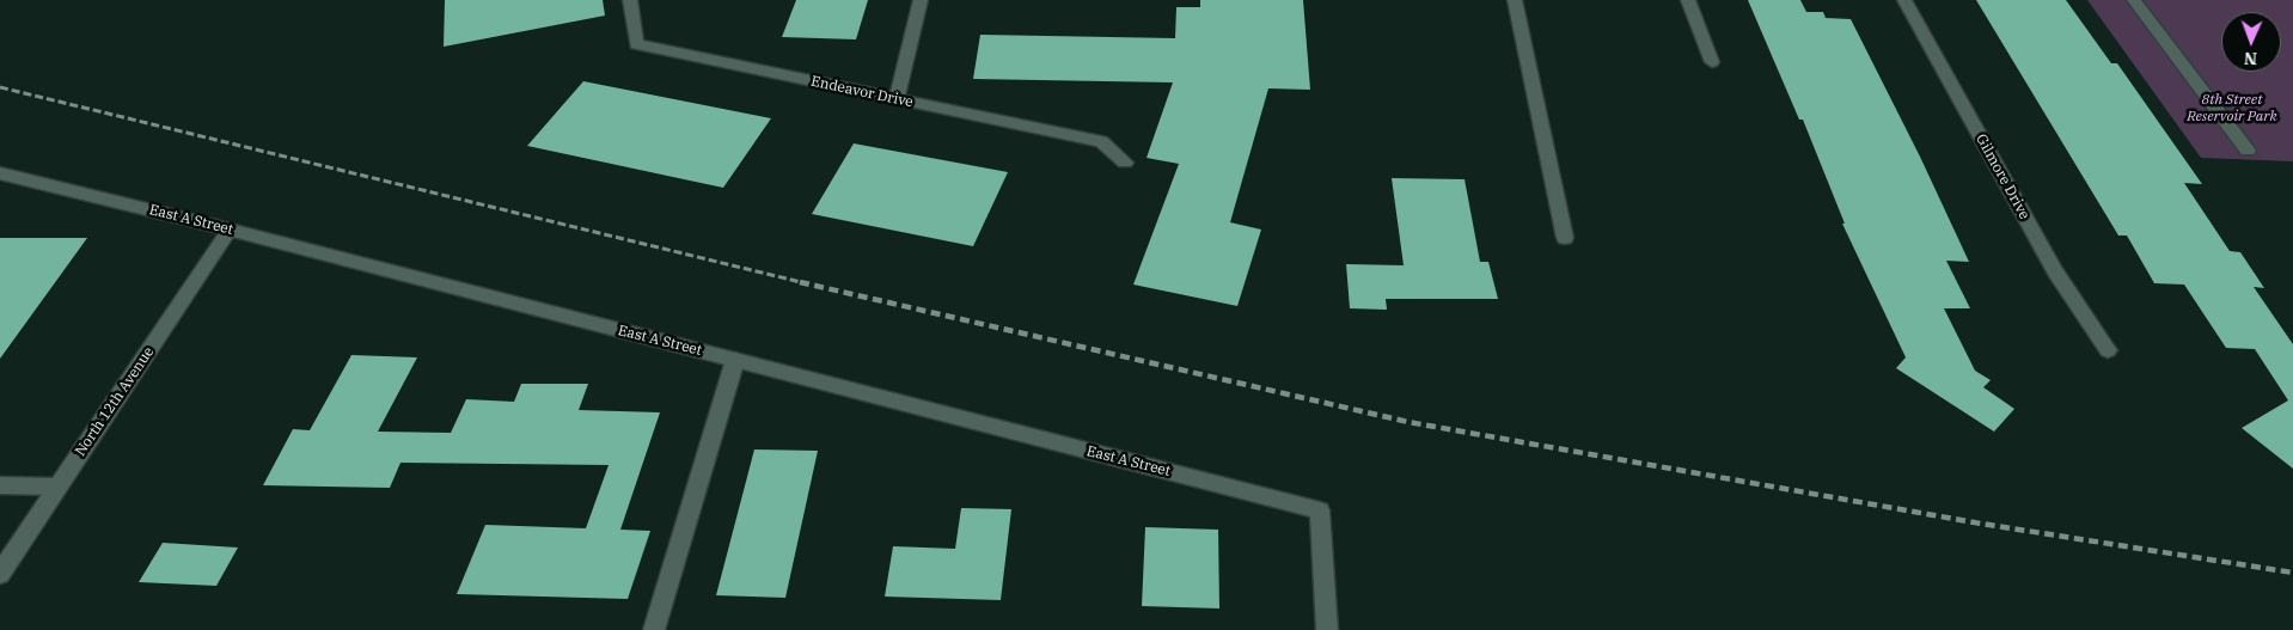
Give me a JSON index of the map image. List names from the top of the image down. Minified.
{"streets":{"street":["Endeavor Drive","Gilmore Drive","East A Street","North 12th Avenue"]},"crossings":[["East A Street","North 12th Avenue"]],"parks":["8th Street Reservoir Park"],"north":"bottom"}
